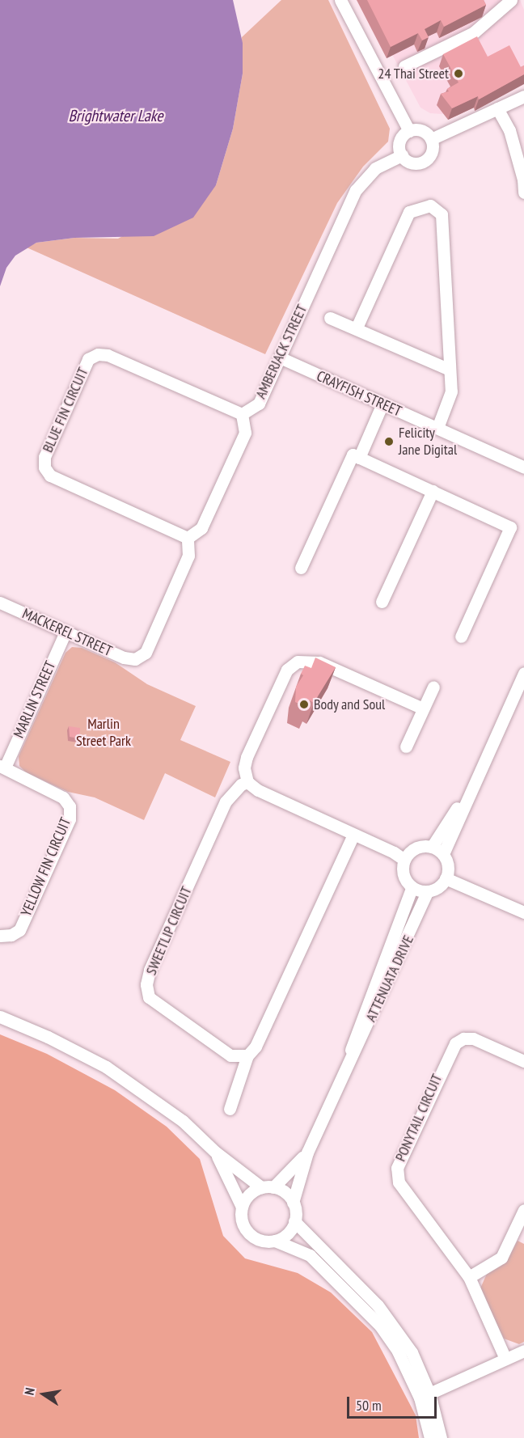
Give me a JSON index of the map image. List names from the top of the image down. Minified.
{"streets":{"street":["AMBERJACK STREET","CRAYFISH STREET","BLUE FIN CIRCUIT","MACKEREL STREET","MARLIN STREET","YELLOW FIN CIRCUIT","SWEETLIP CIRCUIT","ATTENUATA DRIVE","PONYTAIL CIRCUIT"]},"crossings":[["AMBERJACK STREET","CRAYFISH STREET"],["AMBERJACK STREET","BLUE FIN CIRCUIT"],["BLUE FIN CIRCUIT","MACKEREL STREET"],["MACKEREL STREET","MARLIN STREET"],["MARLIN STREET","YELLOW FIN CIRCUIT"]],"water":["Brightwater Lake"],"parks":["Marlin Street Park"],"places":["24 Thai Street","Felicity Jane Digital","Body and Soul"],"scale_bar":"50 m","north":"left"}
